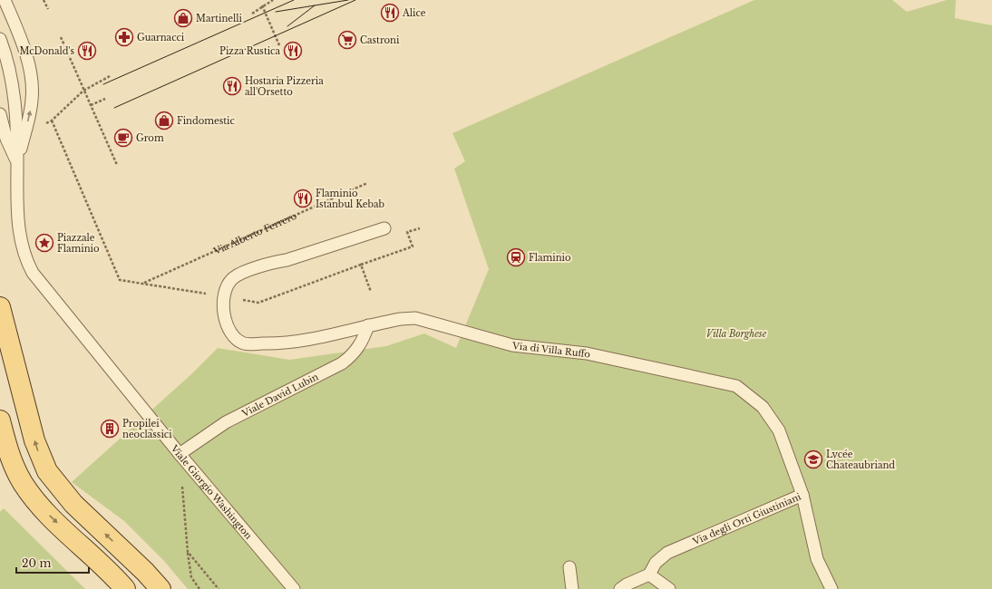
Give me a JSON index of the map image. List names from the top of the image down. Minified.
{"streets":{"lane":["Via di Villa Ruffo","Viale David Lubin","Viale Giorgio Washington","Via degli Orti Giustiniani"],"path":["Via Alberto Ferrero"]},"crossings":[["Via di Villa Ruffo","Viale David Lubin"],["Via di Villa Ruffo","Via degli Orti Giustiniani"],["Viale David Lubin","Viale Giorgio Washington"]],"parks":["Villa Borghese"],"places":{"restaurant":["Alice","McDonald's","Pizza Rustica","Hostaria Pizzeria all'Orsetto","Flaminio Istanbul Kebab"],"shop":["Martinelli","Findomestic"],"pharmacy":["Guarnacci"],"supermarket":["Castroni"],"cafe":["Grom"],"place":["Piazzale Flaminio"],"station":["Flaminio"],"building":["Propilei neoclassici"],"school or university":["Lycée Chateaubriand"]},"scale_bar":"20 m"}
